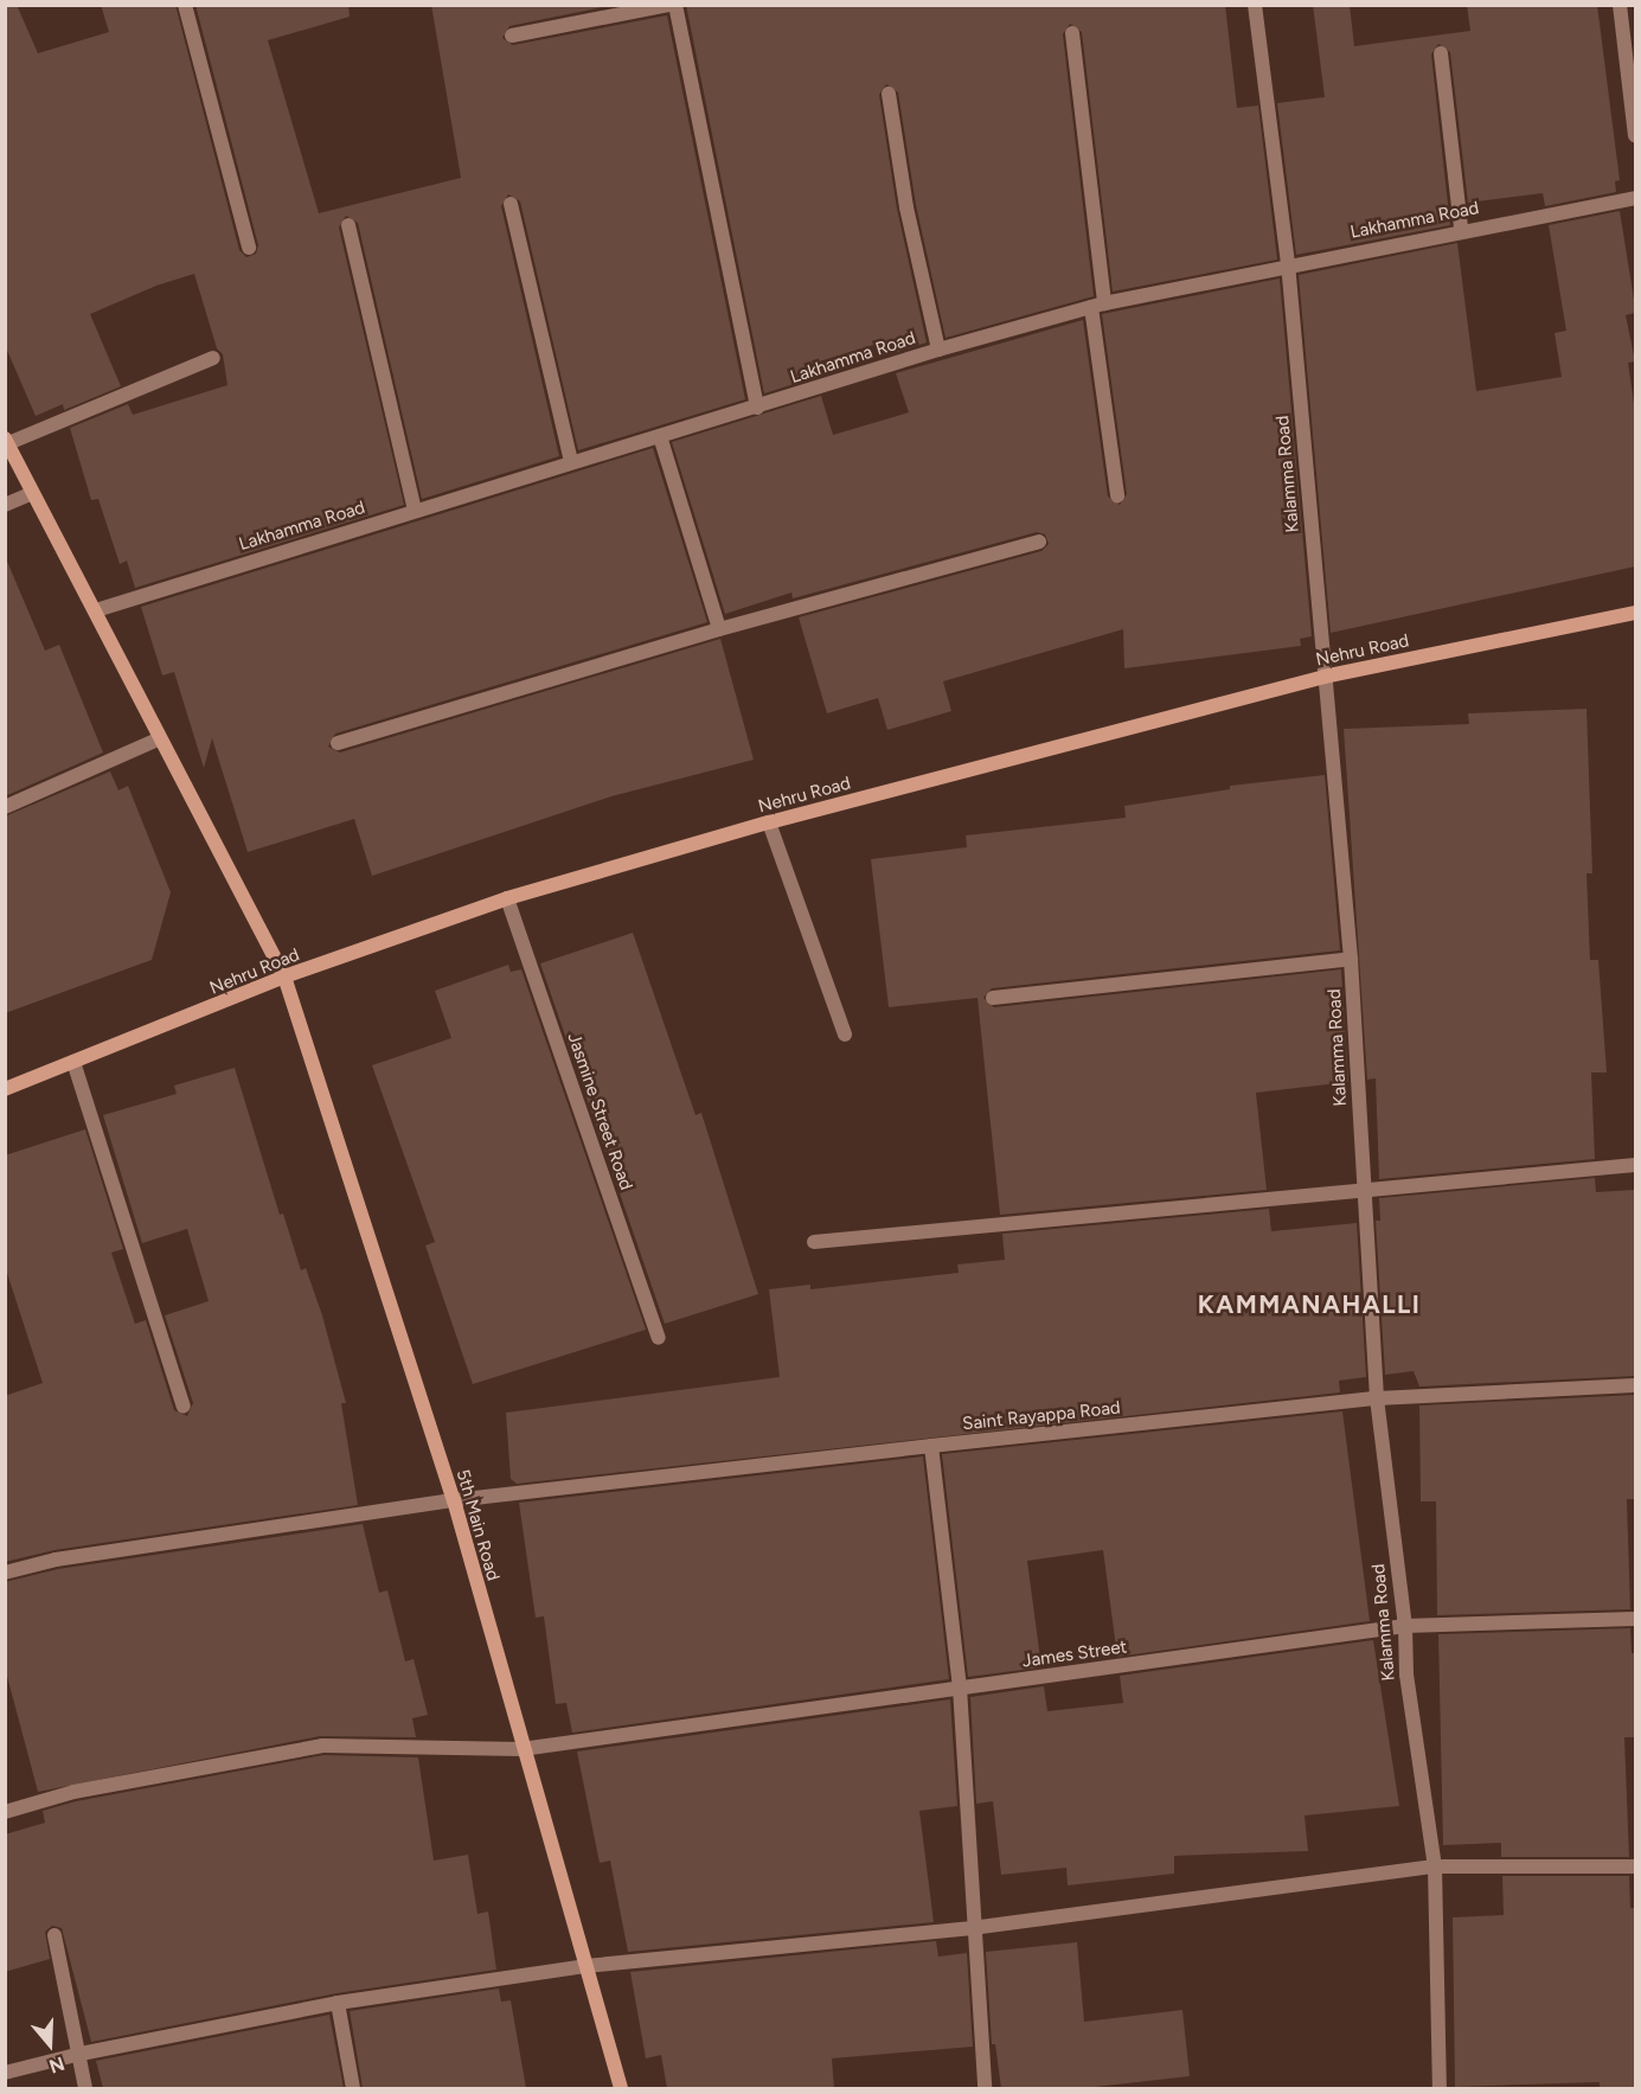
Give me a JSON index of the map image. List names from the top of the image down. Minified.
{"streets":{"street":["Lakhamma Road","Kalamma Road","Nehru Road","Jasmine Street Road","Saint Rayappa Road","5th Main Road","James Street"]},"crossings":[["Lakhamma Road","Kalamma Road"],["Lakhamma Road","5th Main Road"],["Kalamma Road","Nehru Road"],["Kalamma Road","Saint Rayappa Road"],["Kalamma Road","James Street"],["Nehru Road","Jasmine Street Road"],["Nehru Road","5th Main Road"],["Saint Rayappa Road","5th Main Road"],["5th Main Road","James Street"]],"districts":["KAMMANAHALLI"],"north":"bottom"}
